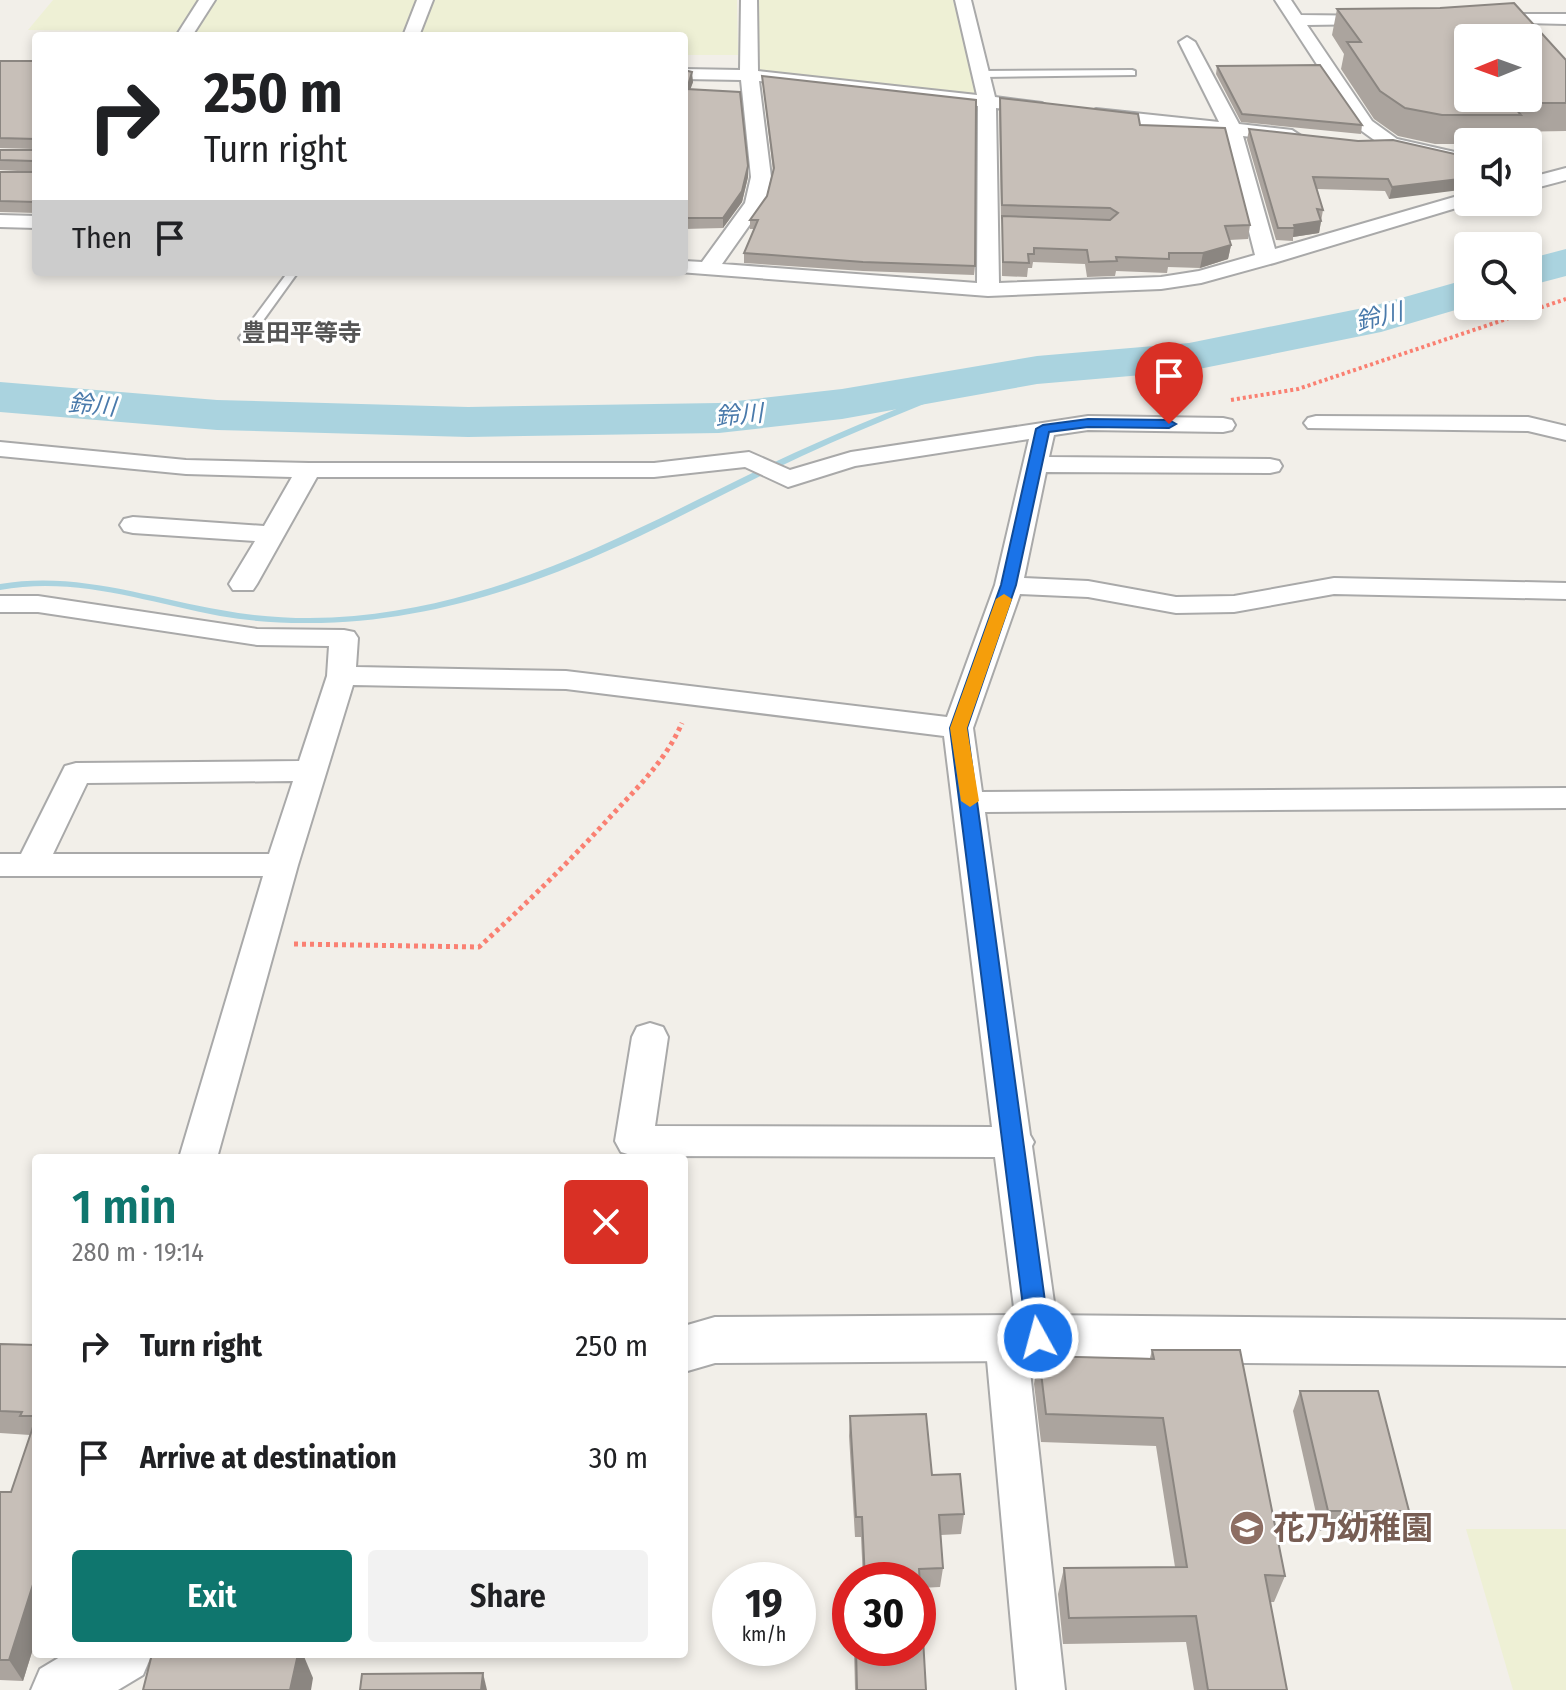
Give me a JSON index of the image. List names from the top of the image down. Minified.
{"districts":["豊田平等寺"],"water":["鈴川"],"places":{"school or university":["花乃幼稚園"]},"north":"left","page":{"turn":["250 m","Turn right"],"then":"Then","heading":["1 min","280 m · 19:14"],"list":[{"name":"Turn right","value":"250 m"},{"name":"Arrive at destination","value":"30 m"}],"buttons":["Exit","Share"],"speed":"19 km/h","limit":"30"}}
